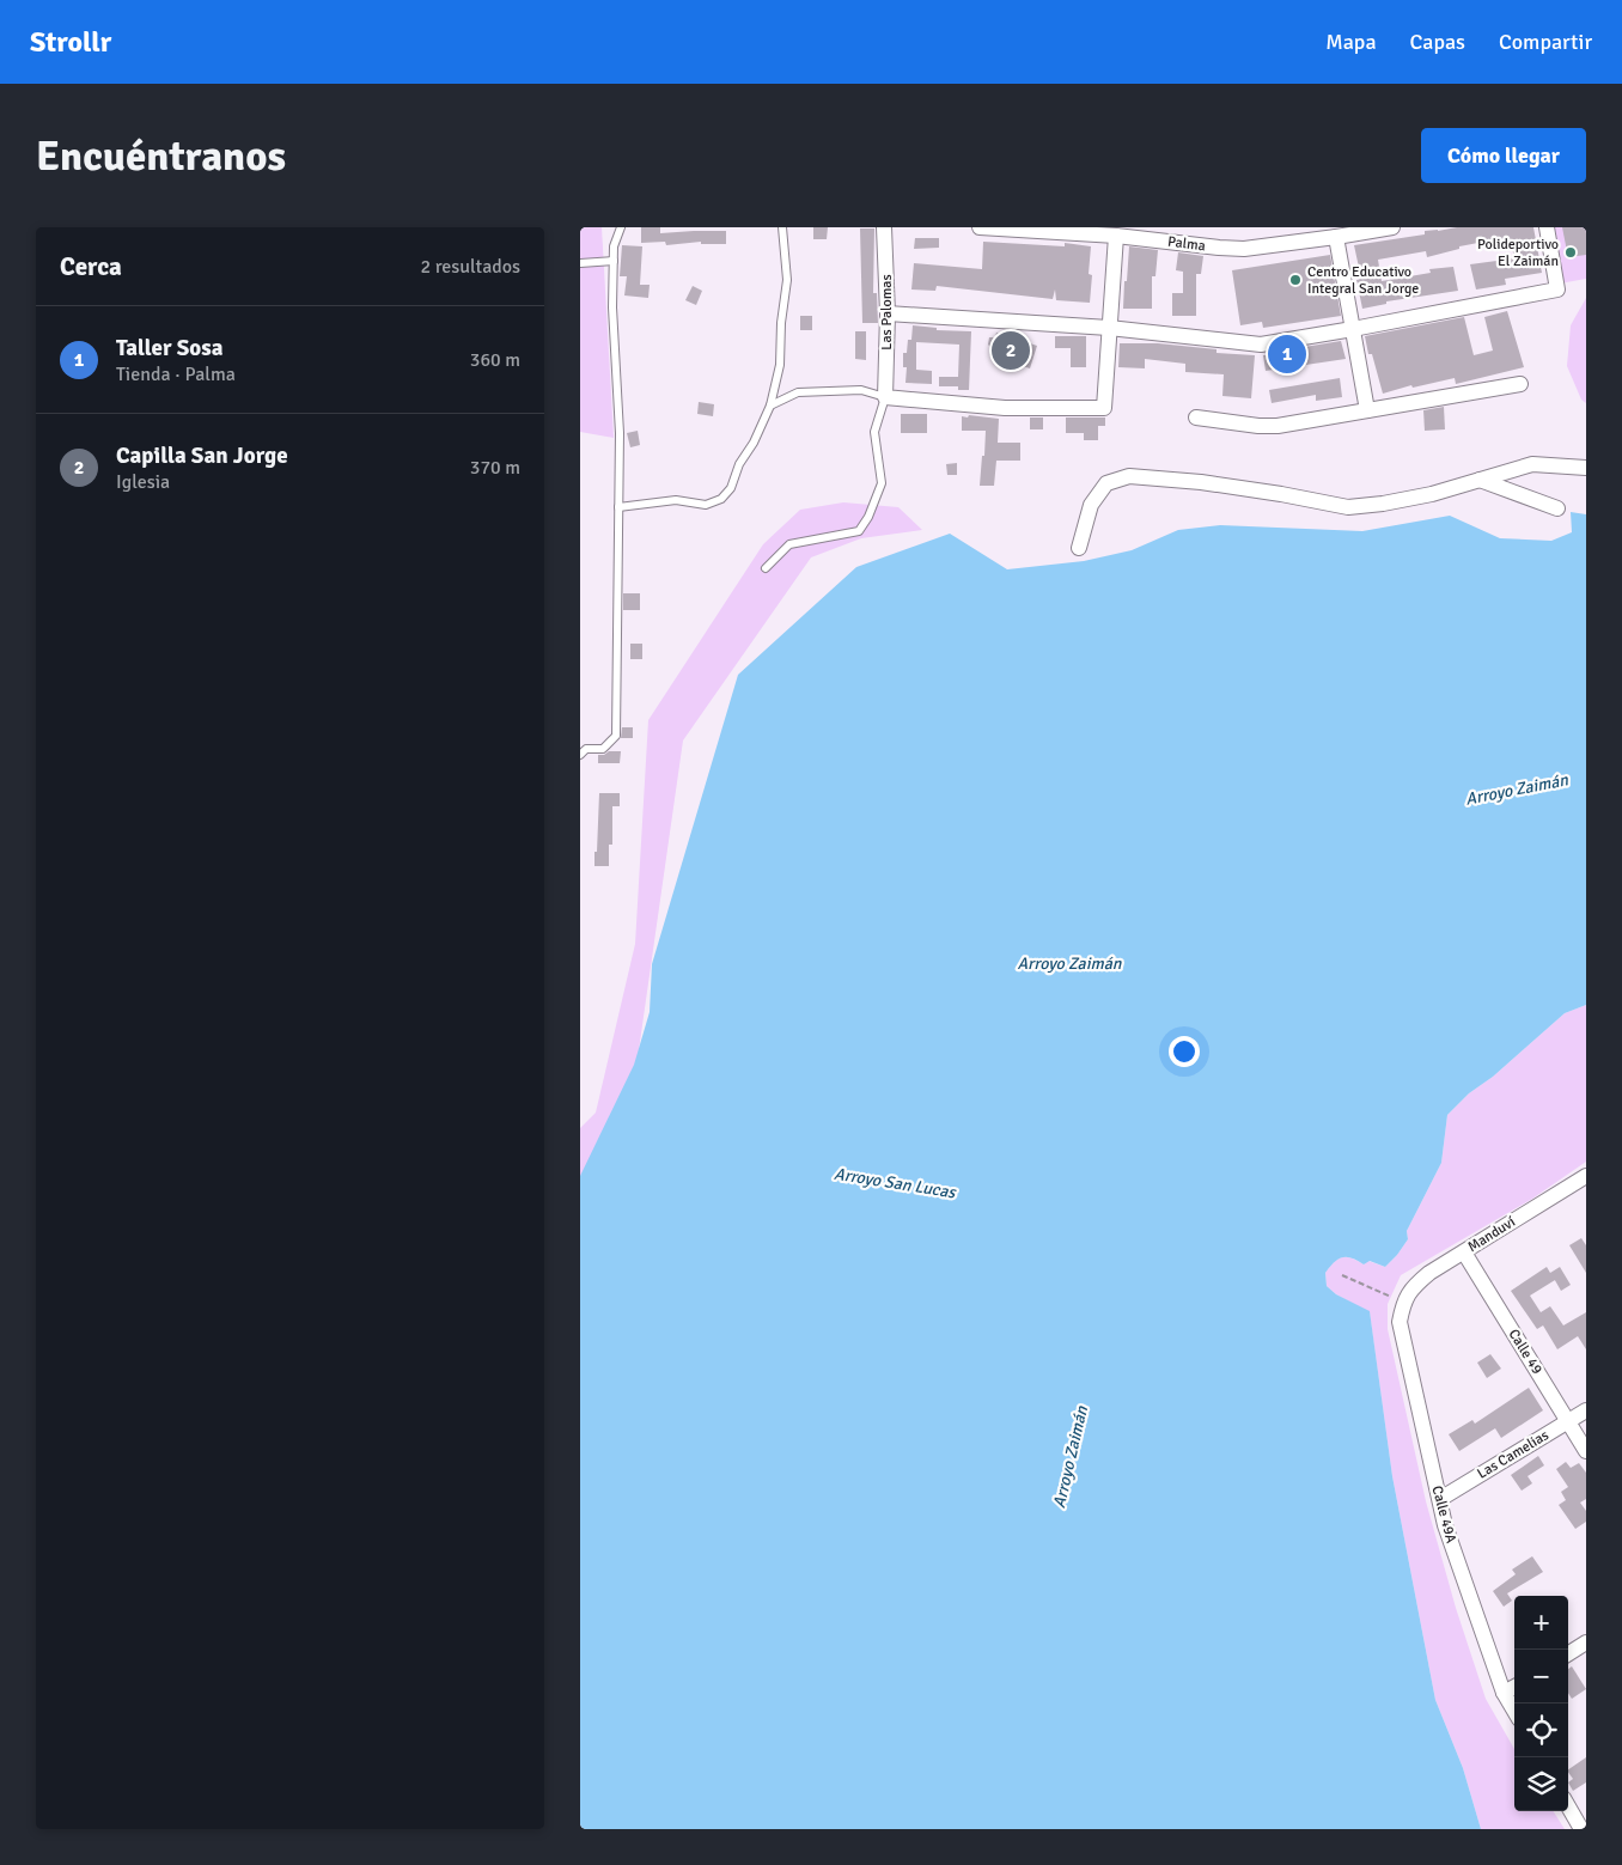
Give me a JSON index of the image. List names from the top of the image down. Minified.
{"streets":{"street":["Palma","Las Palomas","Manduví","Calle 49","Las Camelias","Calle 49A"]},"crossings":[["Manduví","Calle 49"],["Manduví","Calle 49A"],["Calle 49","Las Camelias"],["Las Camelias","Calle 49A"]],"water":["Arroyo Zaimán","Arroyo San Lucas"],"places":["Polideportivo El Zaimán","Centro Educativo Integral San Jorge"],"page":{"header":"Strollr","nav":["Mapa","Capas","Compartir"],"buttons":"Cómo llegar","title":"Encuéntranos","heading":["Cerca","2 resultados"],"list":[{"mark":"1","name":"Taller Sosa","note":"Tienda · Palma","value":"360 m"},{"mark":"2","name":"Capilla San Jorge","note":"Iglesia","value":"370 m"}],"pins":["2","1"],"map_buttons":["+","−"]}}
